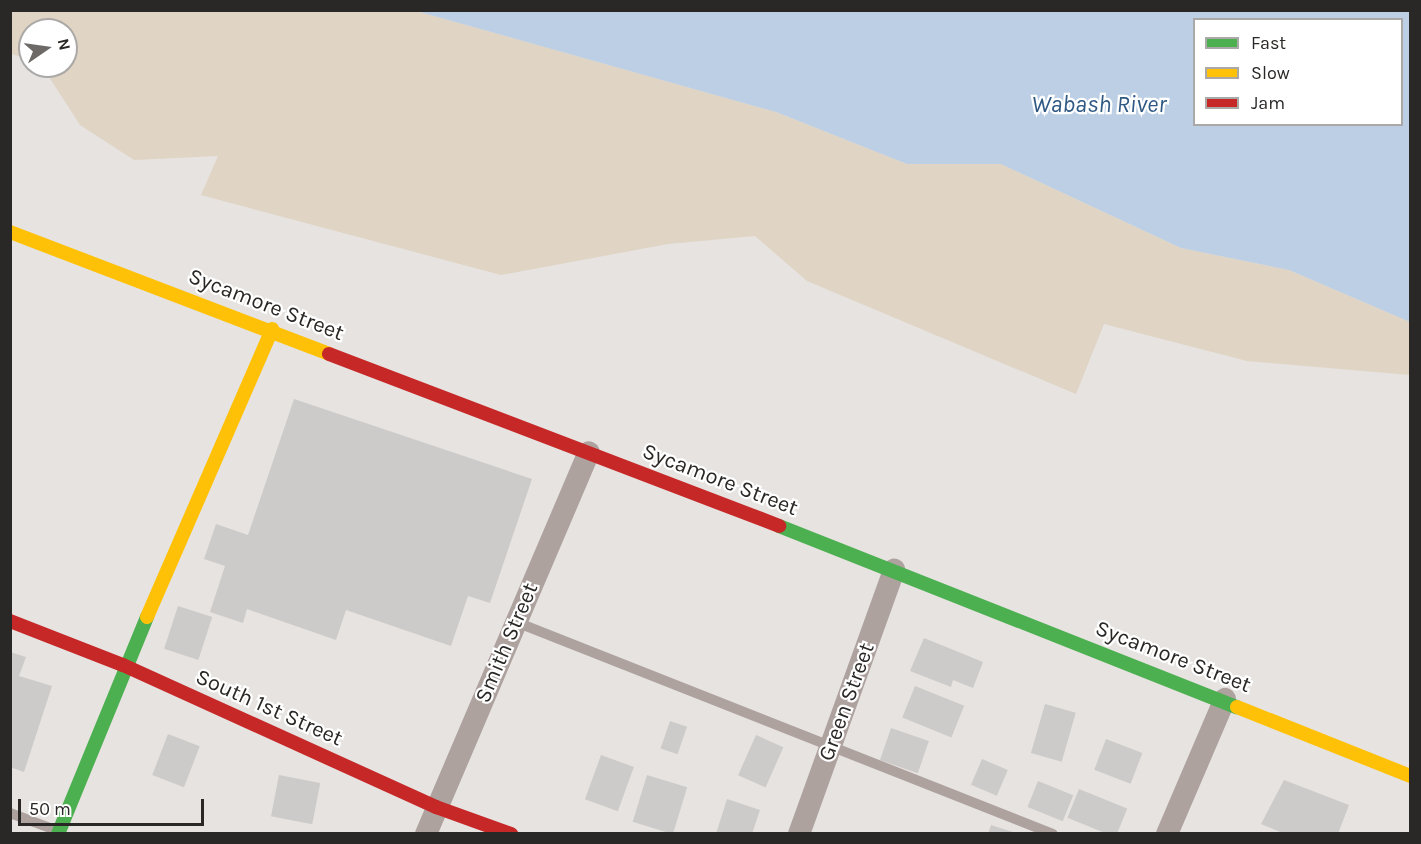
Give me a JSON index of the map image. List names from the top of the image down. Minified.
{"streets":{"street":["Sycamore Street","Smith Street","Green Street","South 1st Street"]},"crossings":[["Sycamore Street","Smith Street"],["Sycamore Street","Green Street"],["Smith Street","South 1st Street"]],"water":["Wabash River"],"legend":["Fast","Slow","Jam"],"scale_bar":"50 m","north":"right"}
